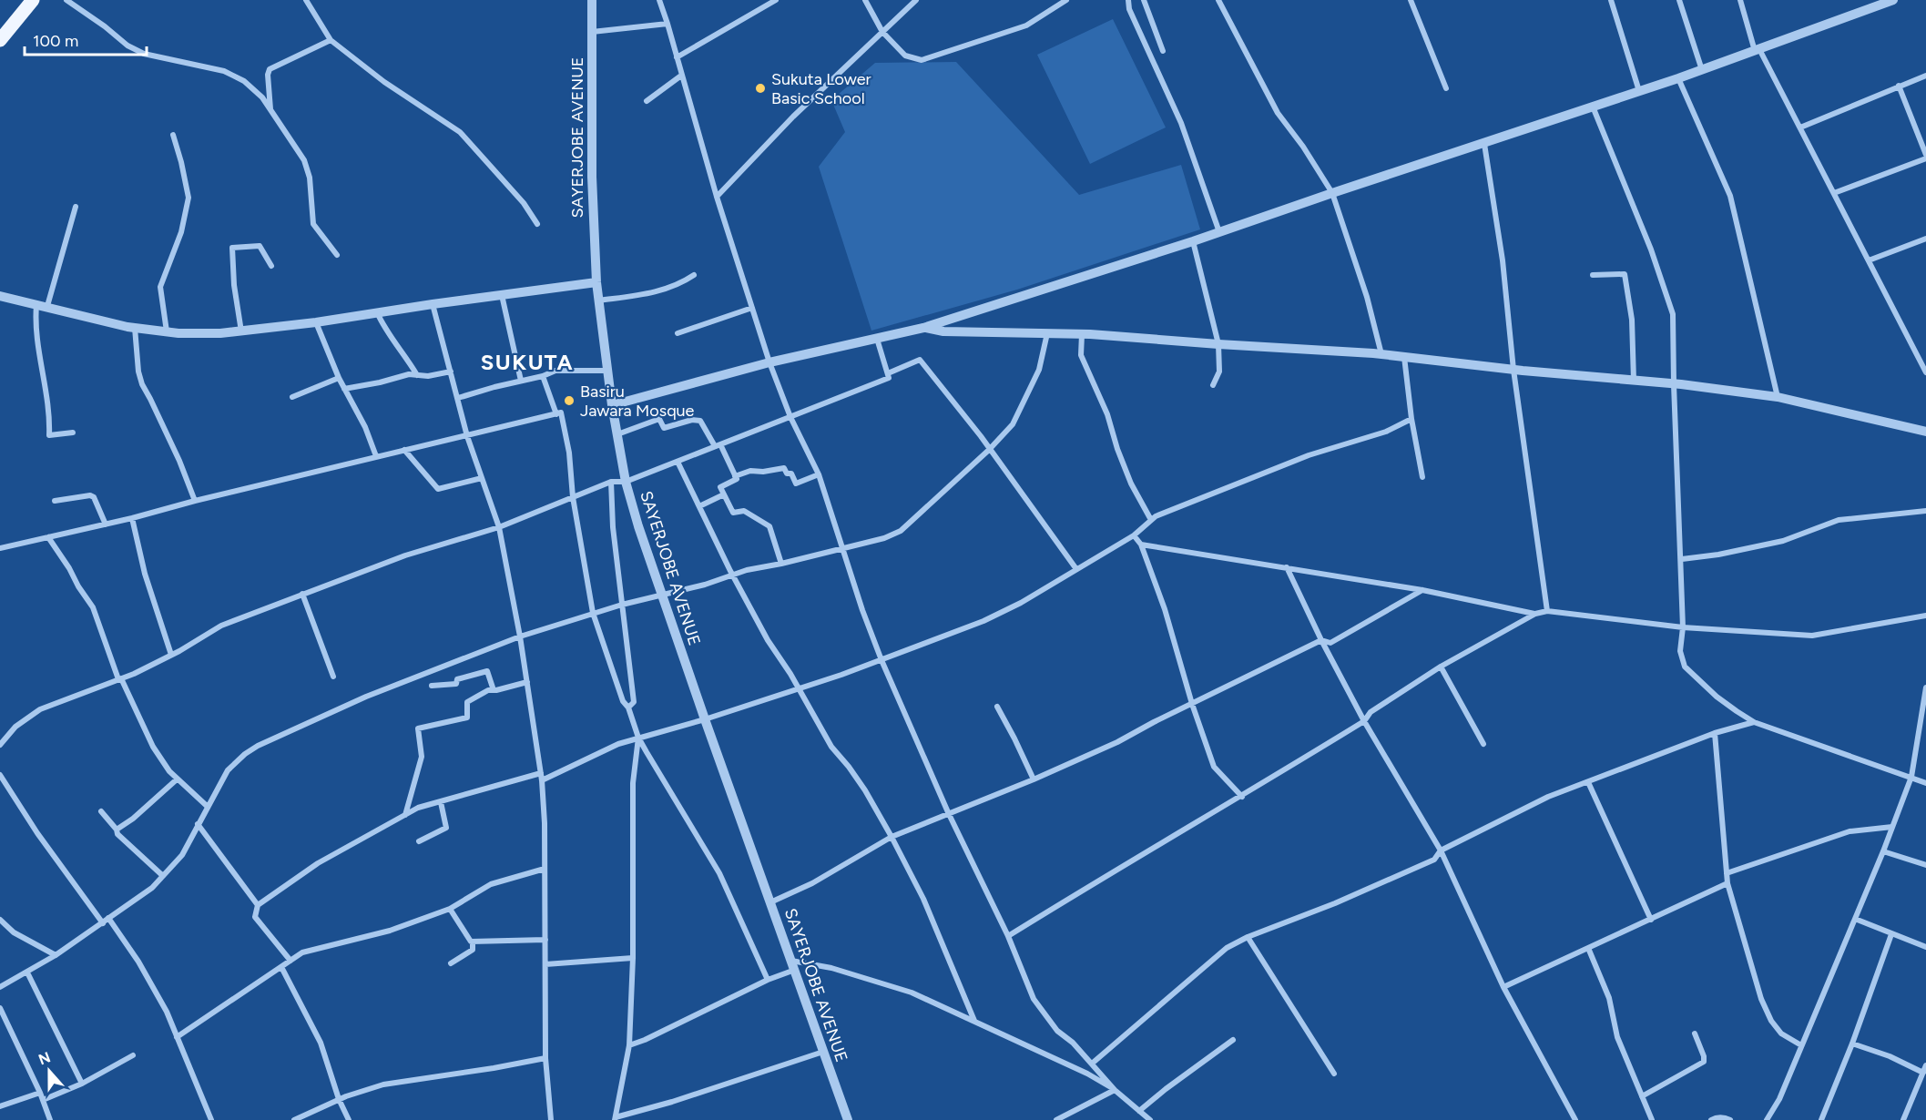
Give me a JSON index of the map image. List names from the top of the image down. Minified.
{"streets":{"street":["SAYERJOBE AVENUE"]},"districts":["SUKUTA"],"places":["Sukuta Lower Basic School","Basiru Jawara Mosque"],"scale_bar":"100 m","north":"top"}
